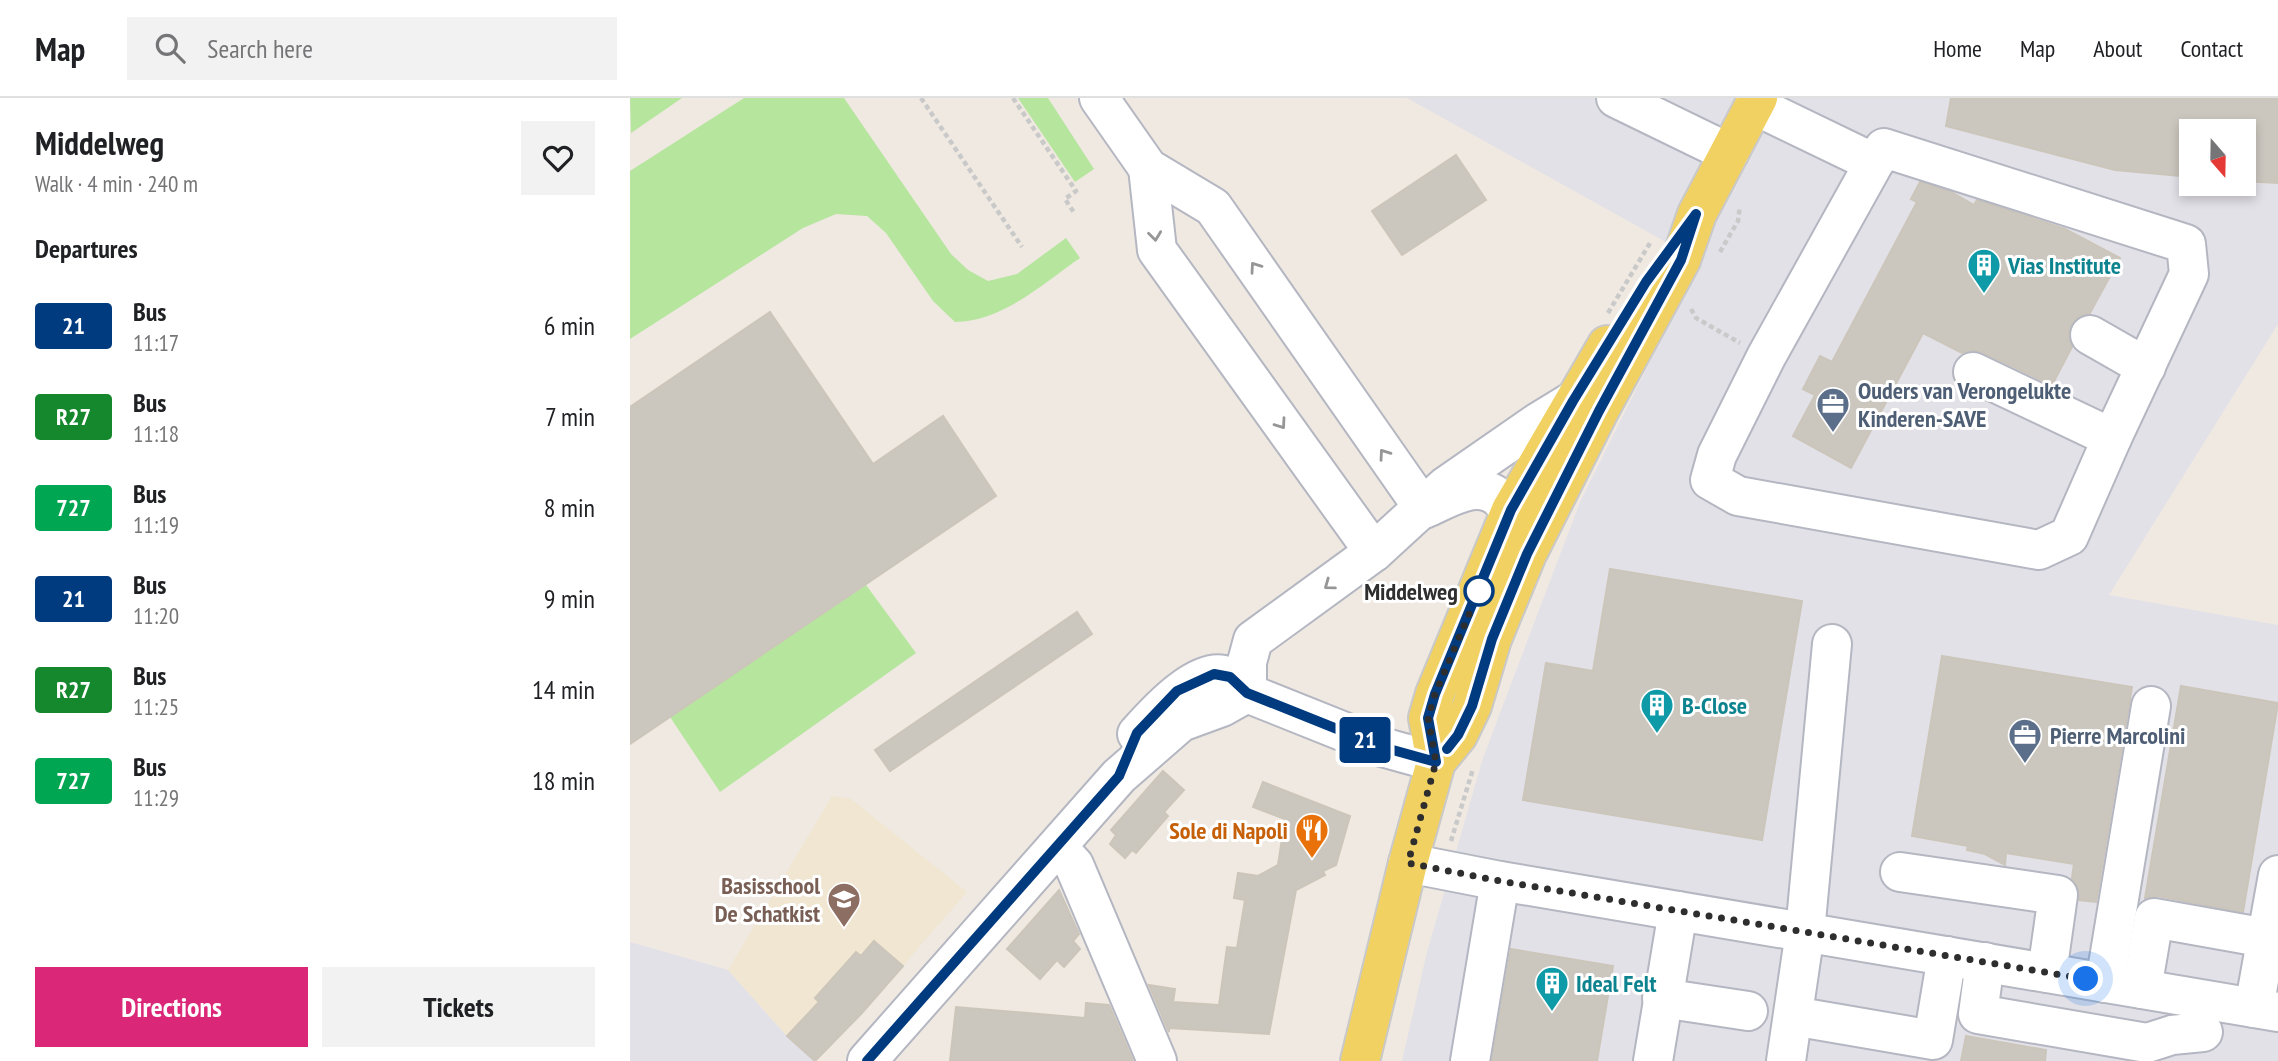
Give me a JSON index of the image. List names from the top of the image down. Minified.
{"places":{"building":["Vias Institute","B-Close","Ideal Felt"],"office":["Ouders van Verongelukte Kinderen-SAVE","Pierre Marcolini"],"other":["Middelweg"],"restaurant":["Sole di Napoli"],"school or university":["Basisschool De Schatkist"]},"lines":["bus line 21"],"north":"bottom","page":{"header":"Map","search":"Search here","nav":["Home","Map","About","Contact"],"heading":[["Middelweg","Walk · 4 min · 240 m"],"Departures"],"on_map":"21","list":[{"mark":"21","name":"Bus","note":"11:17","value":"6 min"},{"mark":"R27","name":"Bus","note":"11:18","value":"7 min"},{"mark":"727","name":"Bus","note":"11:19","value":"8 min"},{"mark":"21","name":"Bus","note":"11:20","value":"9 min"},{"mark":"R27","name":"Bus","note":"11:25","value":"14 min"},{"mark":"727","name":"Bus","note":"11:29","value":"18 min"}],"buttons":["Directions","Tickets"]}}
